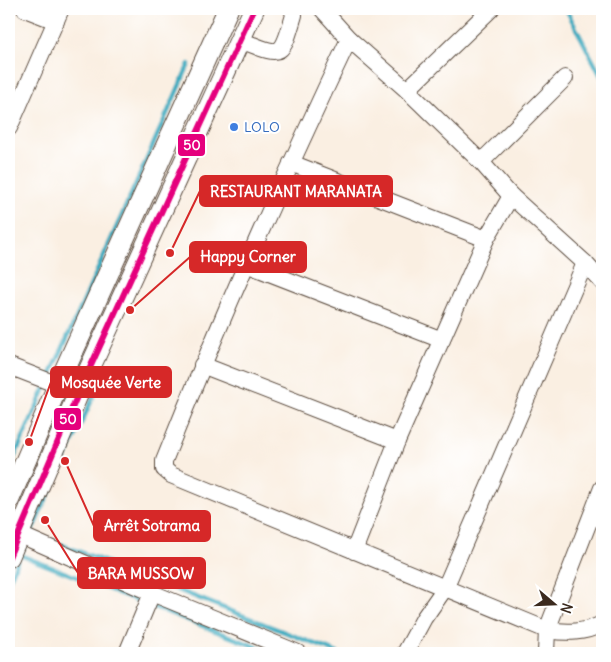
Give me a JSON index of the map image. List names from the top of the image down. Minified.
{"places":["LOLO","RESTAURANT MARANATA","Happy Corner","Mosquée Verte","Arrêt Sotrama","BARA MUSSOW"],"lines":["transit line 50"],"north":"right"}
